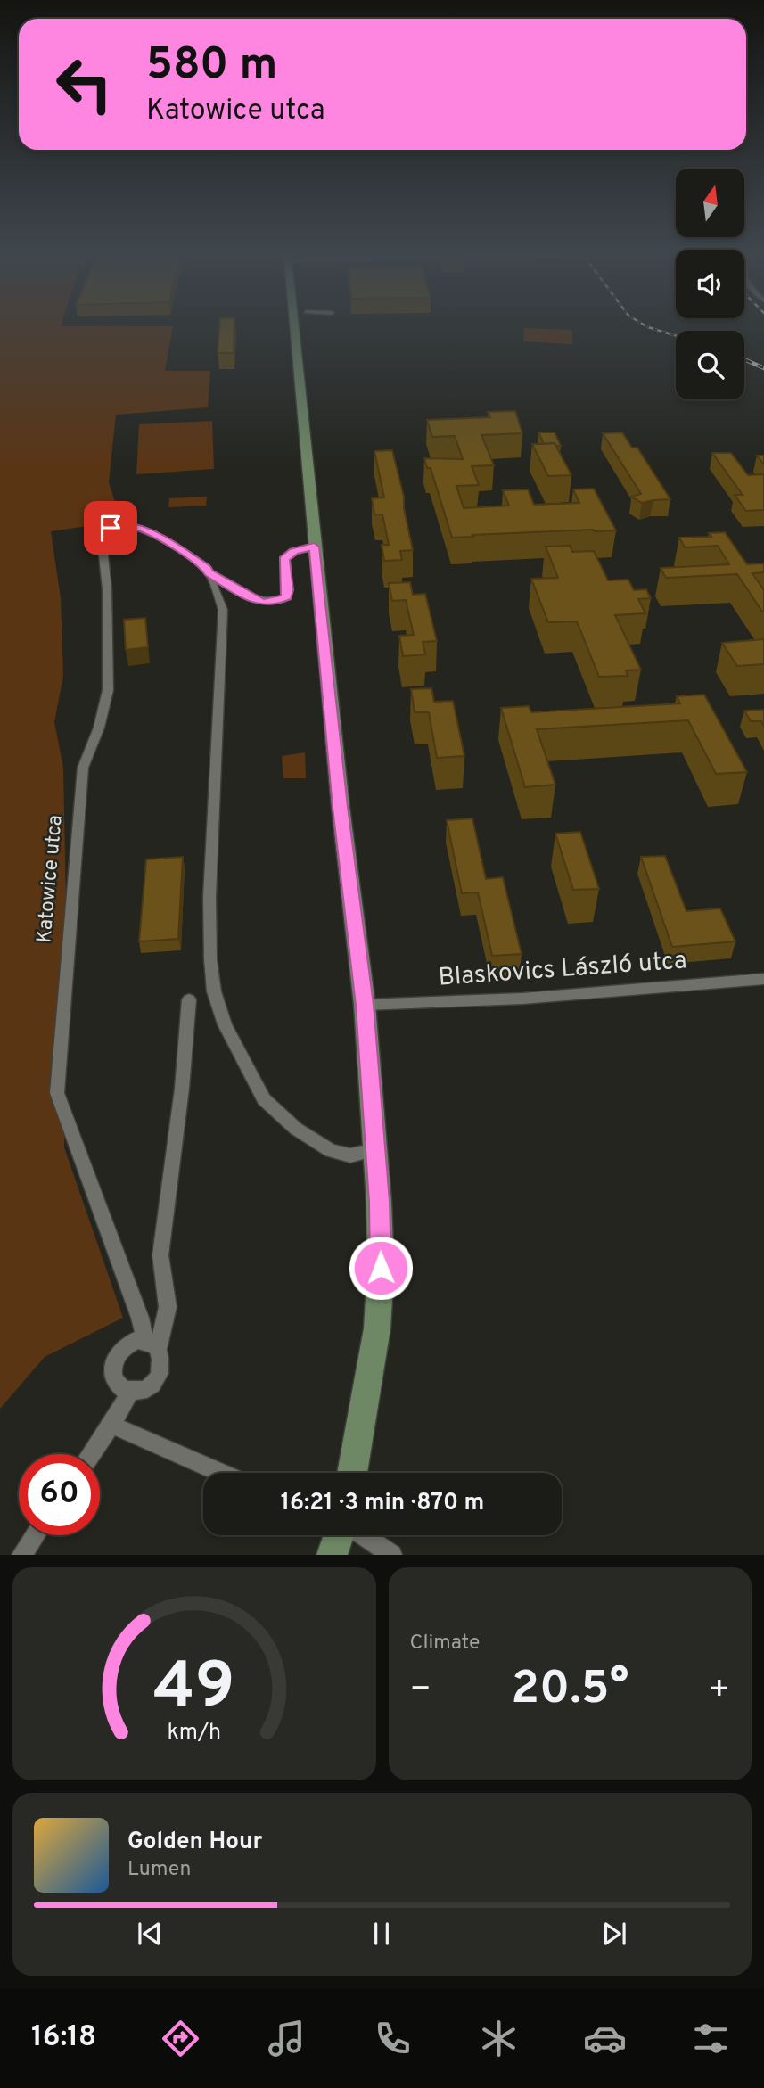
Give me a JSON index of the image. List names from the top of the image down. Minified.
{"streets":{"street":["Katowice utca","Blaskovics László utca"]},"north":"top","page":{"turn":["580 m","Katowice utca"],"limit":"60","trip":"16:21 · 3 min · 870 m","tile":"Climate","heat":["−","20.5°","+"],"song":["Golden Hour","Lumen"],"tabs":"16:18","gauge":["49","km/h"]}}
